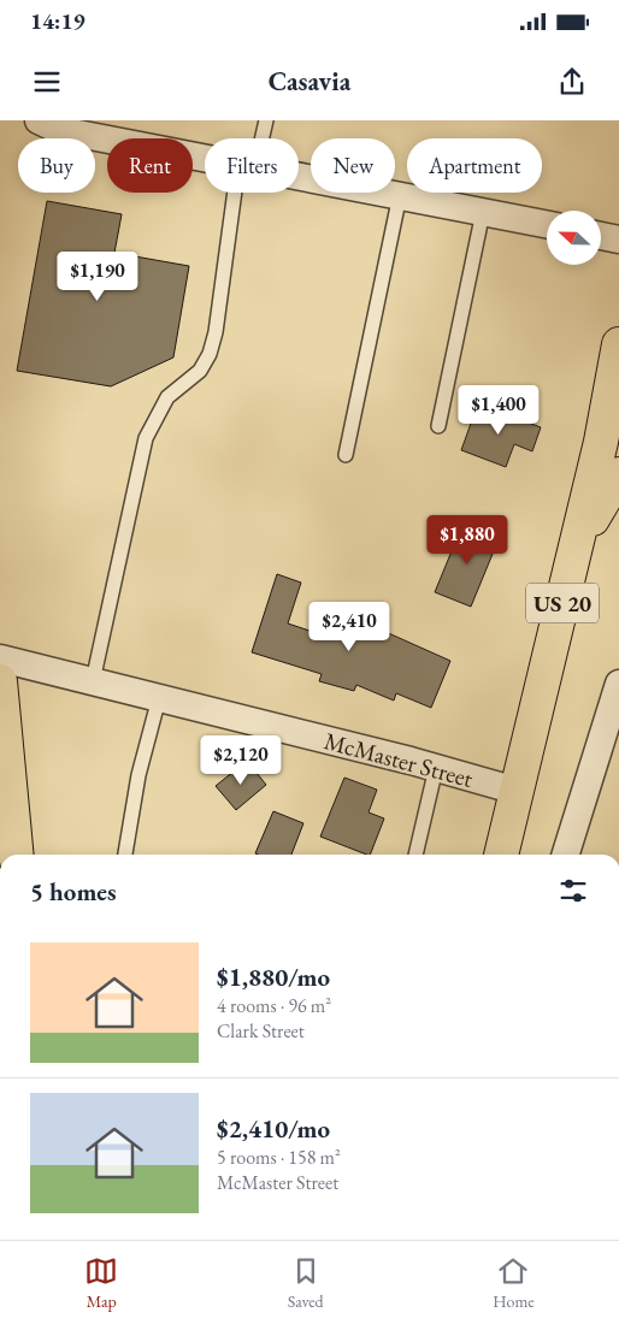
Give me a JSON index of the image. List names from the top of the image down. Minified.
{"streets":{"highway":["US 20"],"street":["McMaster Street"]},"crossings":[["US 20","McMaster Street"]],"north":"left","page":{"status":"14:19","header":"Casavia","chip":["Buy","Rent","Filters","New","Apartment"],"price":["$1,190","$1,400","$1,880","$2,410","$2,120"],"heading":"5 homes","list":[{"name":"$1,880/mo","note":"4 rooms · 96 m² · Clark Street"},{"name":"$2,410/mo","note":"5 rooms · 158 m² · McMaster Street"}],"tabs":["Map","Saved","Home"]}}
